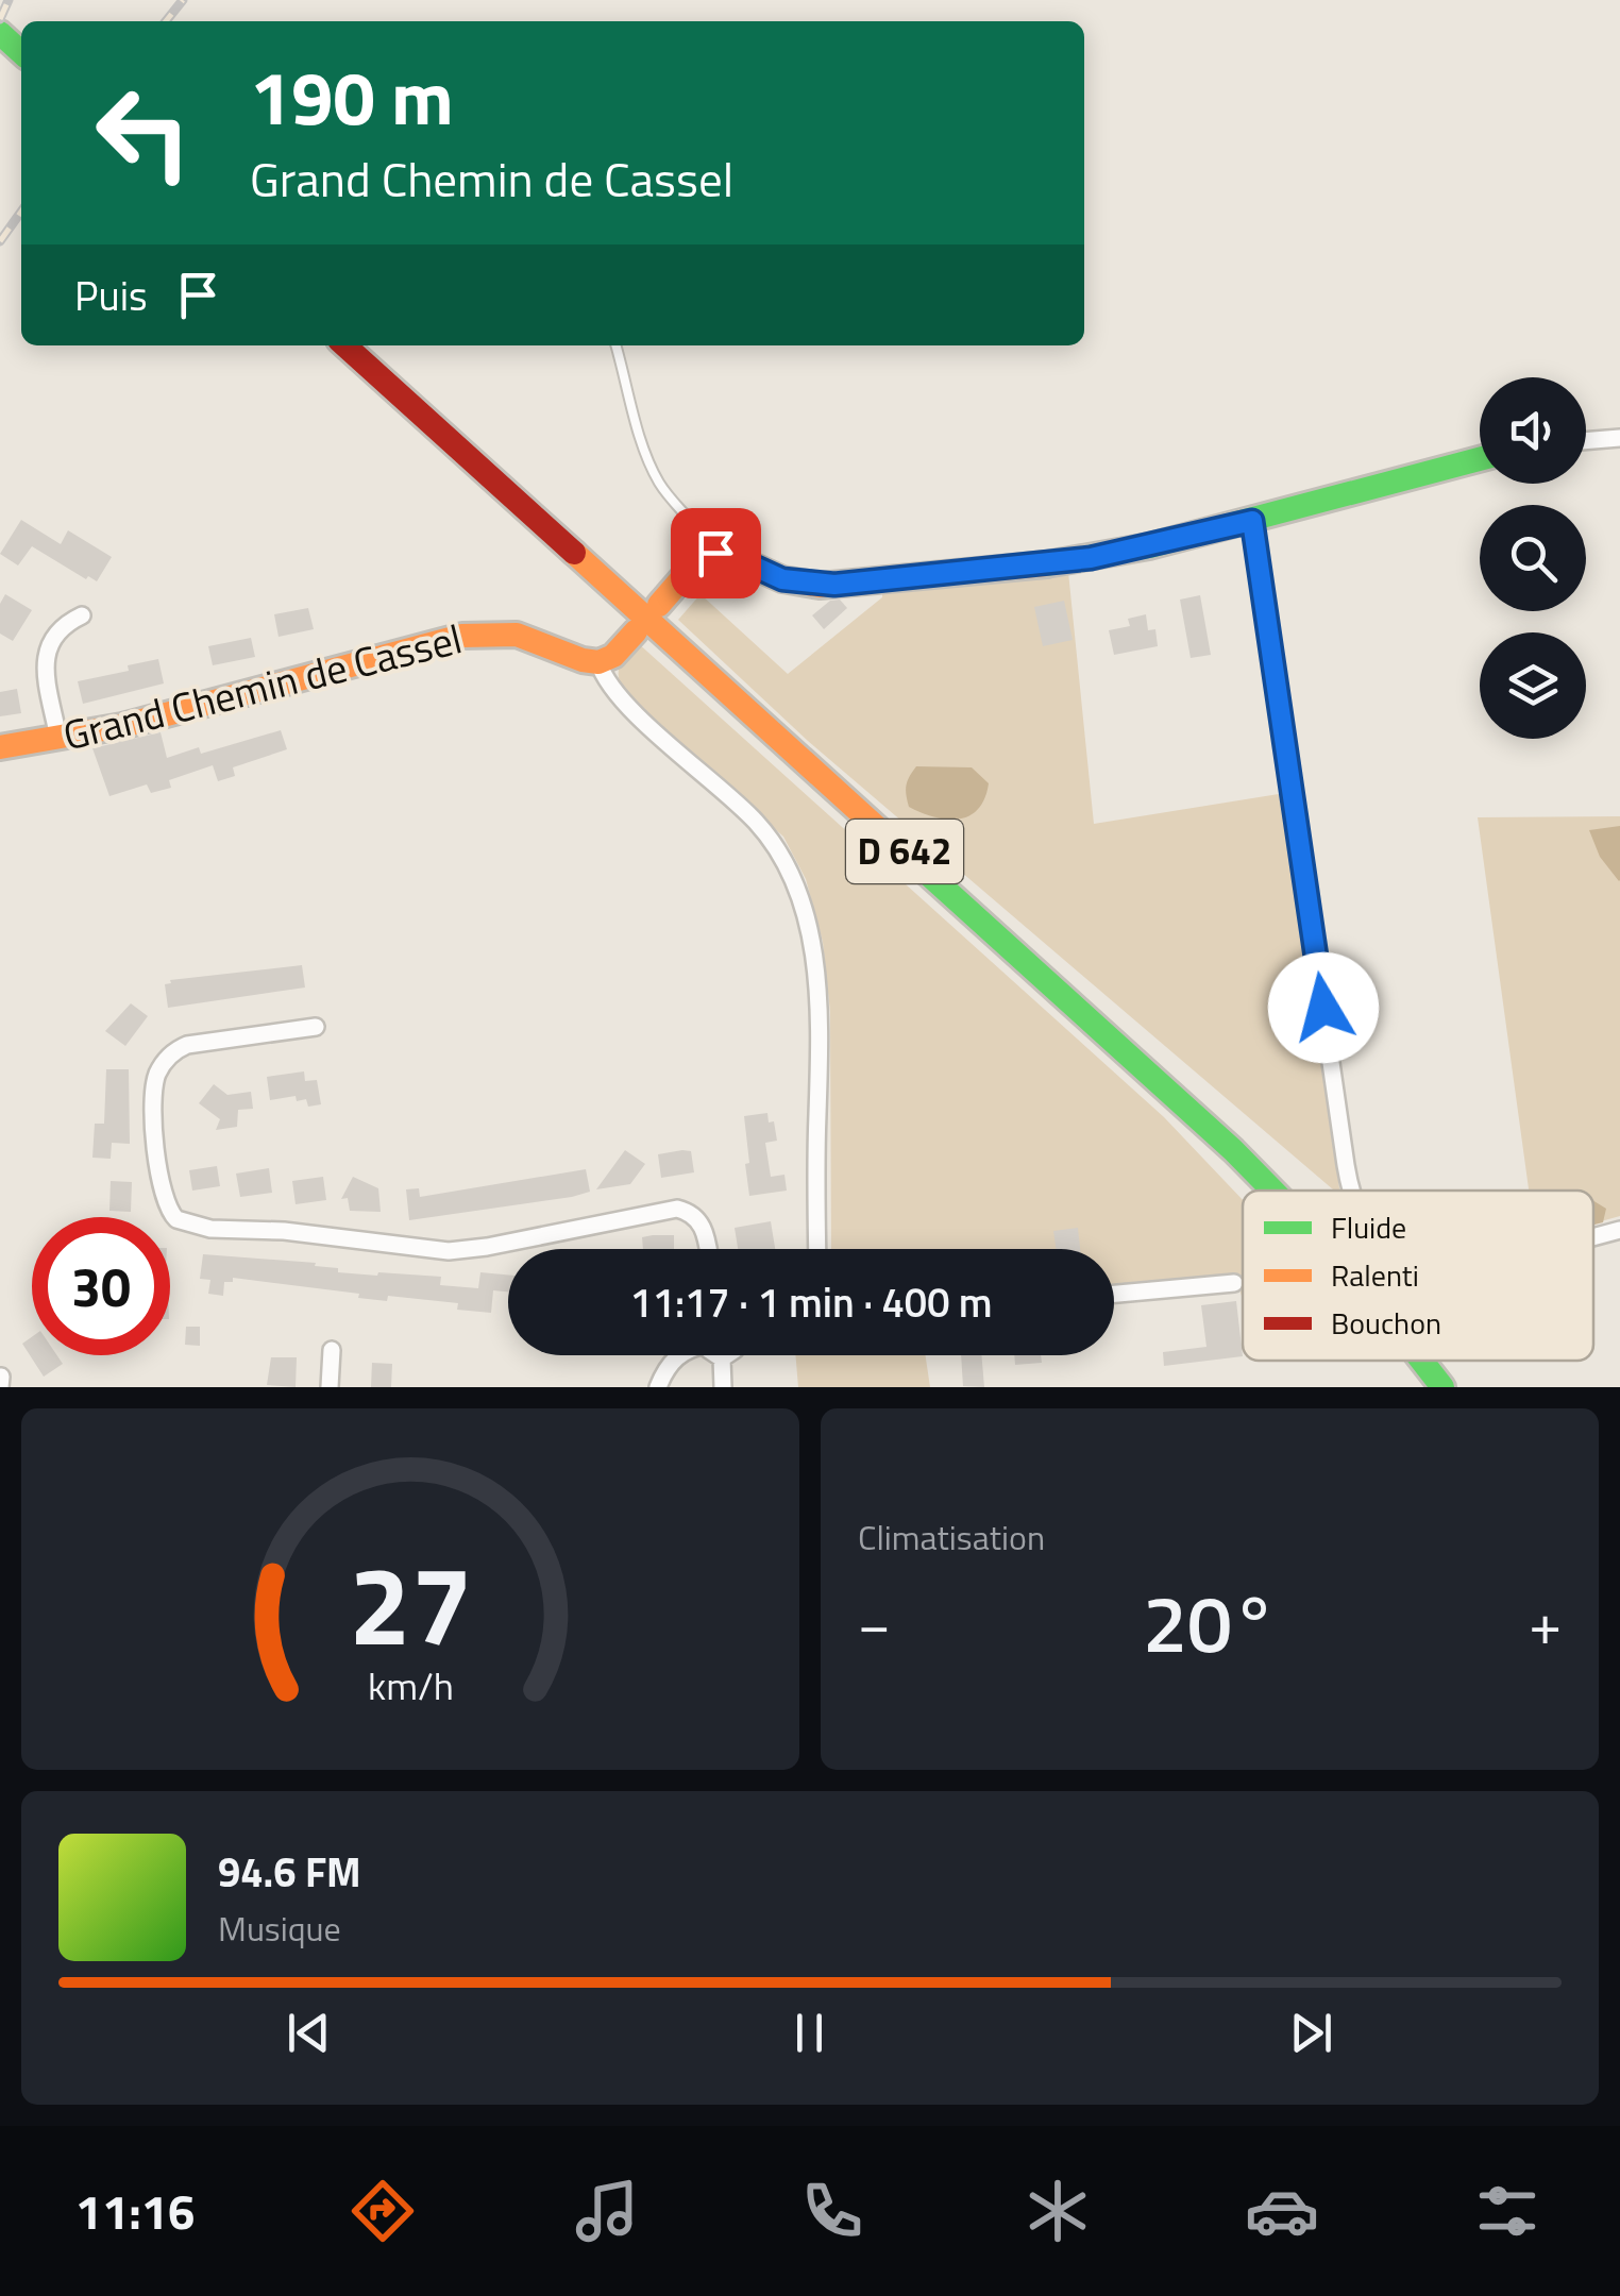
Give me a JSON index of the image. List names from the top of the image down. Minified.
{"streets":{"main road":["Grand Chemin de Cassel","D 642"]},"legend":["Fluide","Ralenti","Bouchon"],"page":{"turn":["190 m","Grand Chemin de Cassel"],"then":"Puis","limit":"30","trip":"11:17 · 1 min · 400 m","tile":"Climatisation","heat":["−","20°","+"],"song":["94.6 FM","Musique"],"tabs":"11:16","gauge":["27","km/h"]}}
